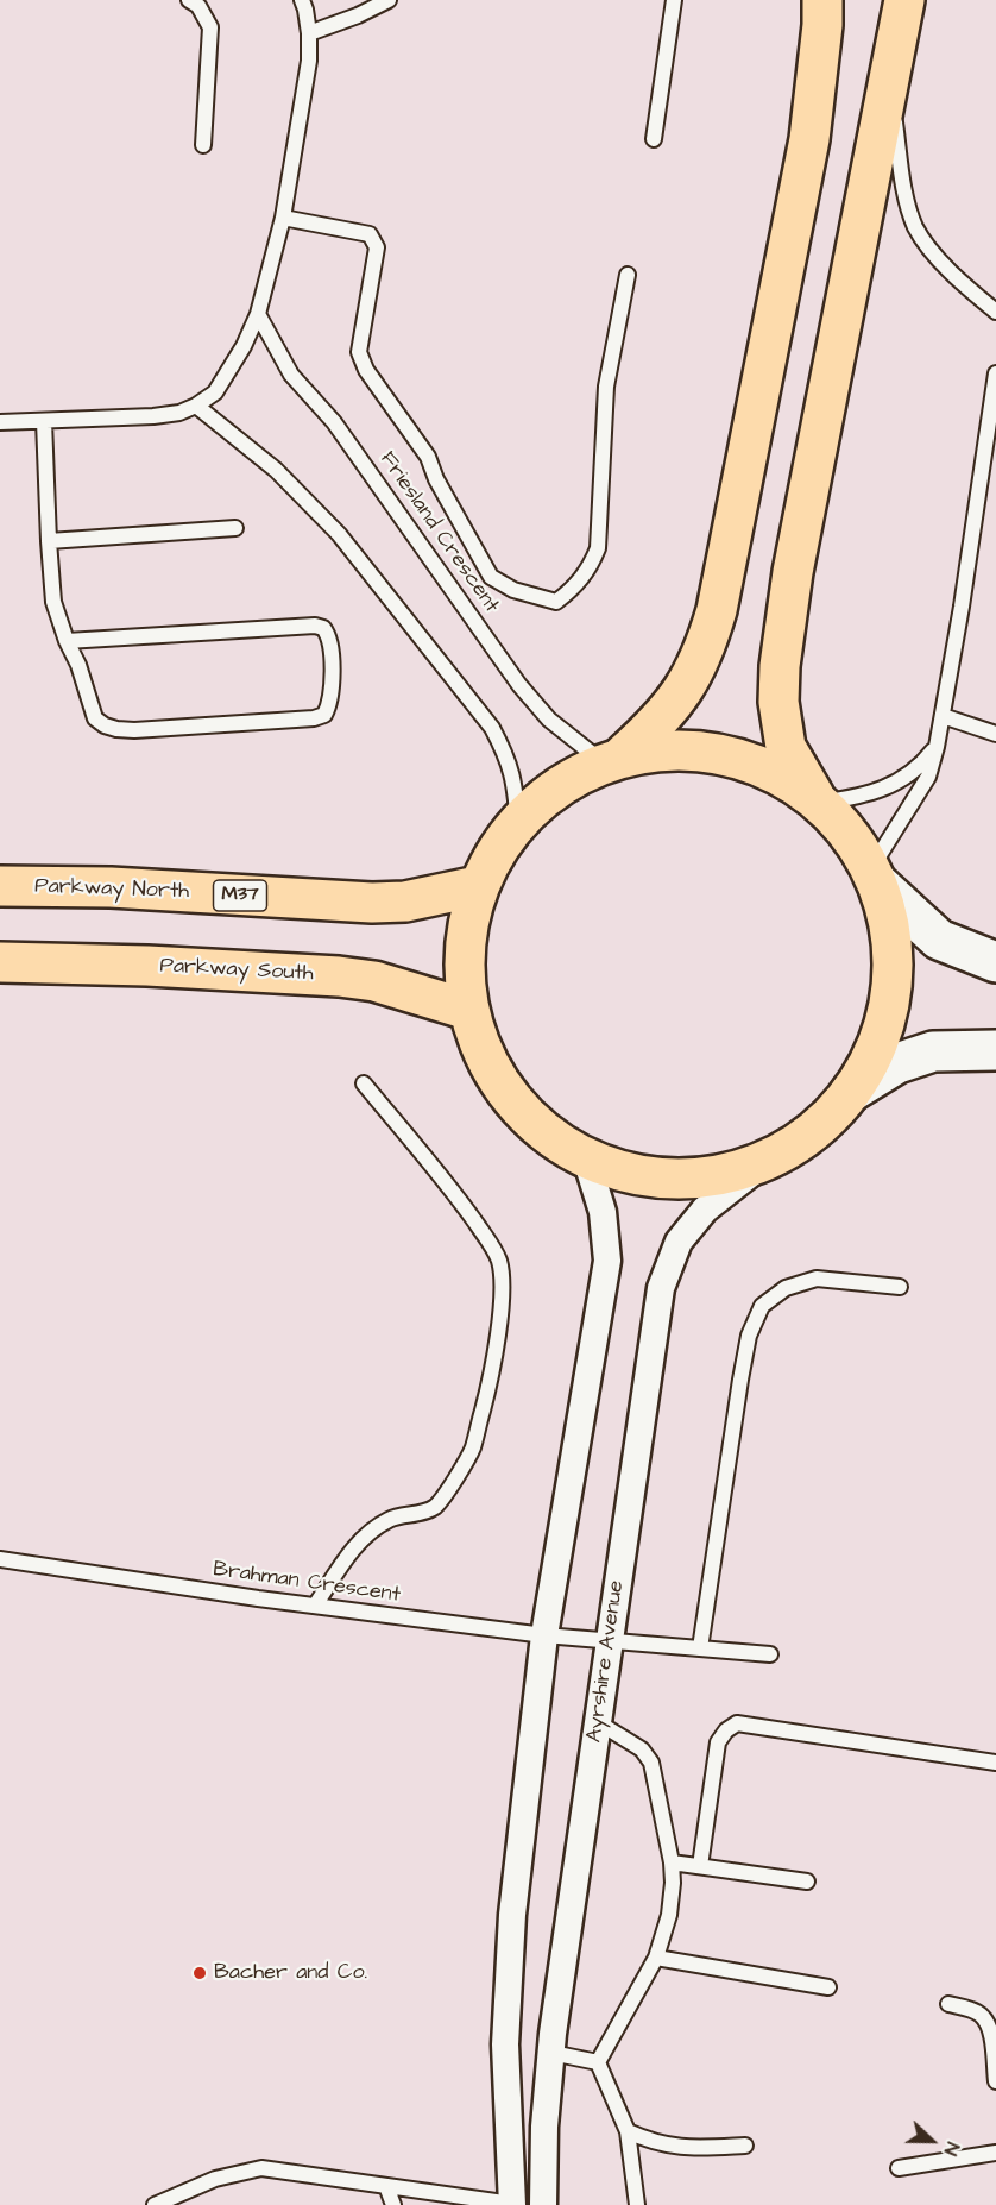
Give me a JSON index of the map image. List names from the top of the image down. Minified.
{"streets":{"main road":["Parkway North","M37","Parkway South"],"street":["Ayrshire Avenue"],"lane":["Friesland Crescent","Brahman Crescent"]},"crossings":[["Brahman Crescent","Ayrshire Avenue"]],"places":["Bacher and Co."],"north":"right"}
